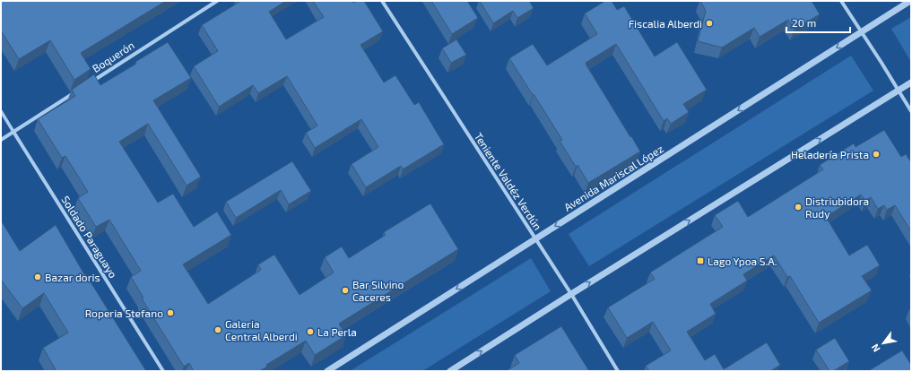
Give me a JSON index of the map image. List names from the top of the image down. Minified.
{"streets":{"street":["Boquerón","Avenida Mariscal López","Teniente Valdéz Verdún","Soldado Paraguayo"]},"crossings":[["Avenida Mariscal López","Teniente Valdéz Verdún"]],"one_way":["Avenida Mariscal López"],"places":{"other":["Fiscalia Alberdi","Heladería Prista","Distriubidora Rudy","Bazar doris","Bar Silvino Caceres","Roperia Stefano","Galeria Central Alberdi","La Perla"],"transit":["Lago Ypoa S.A."]},"scale_bar":"20 m","north":"bottom left"}
